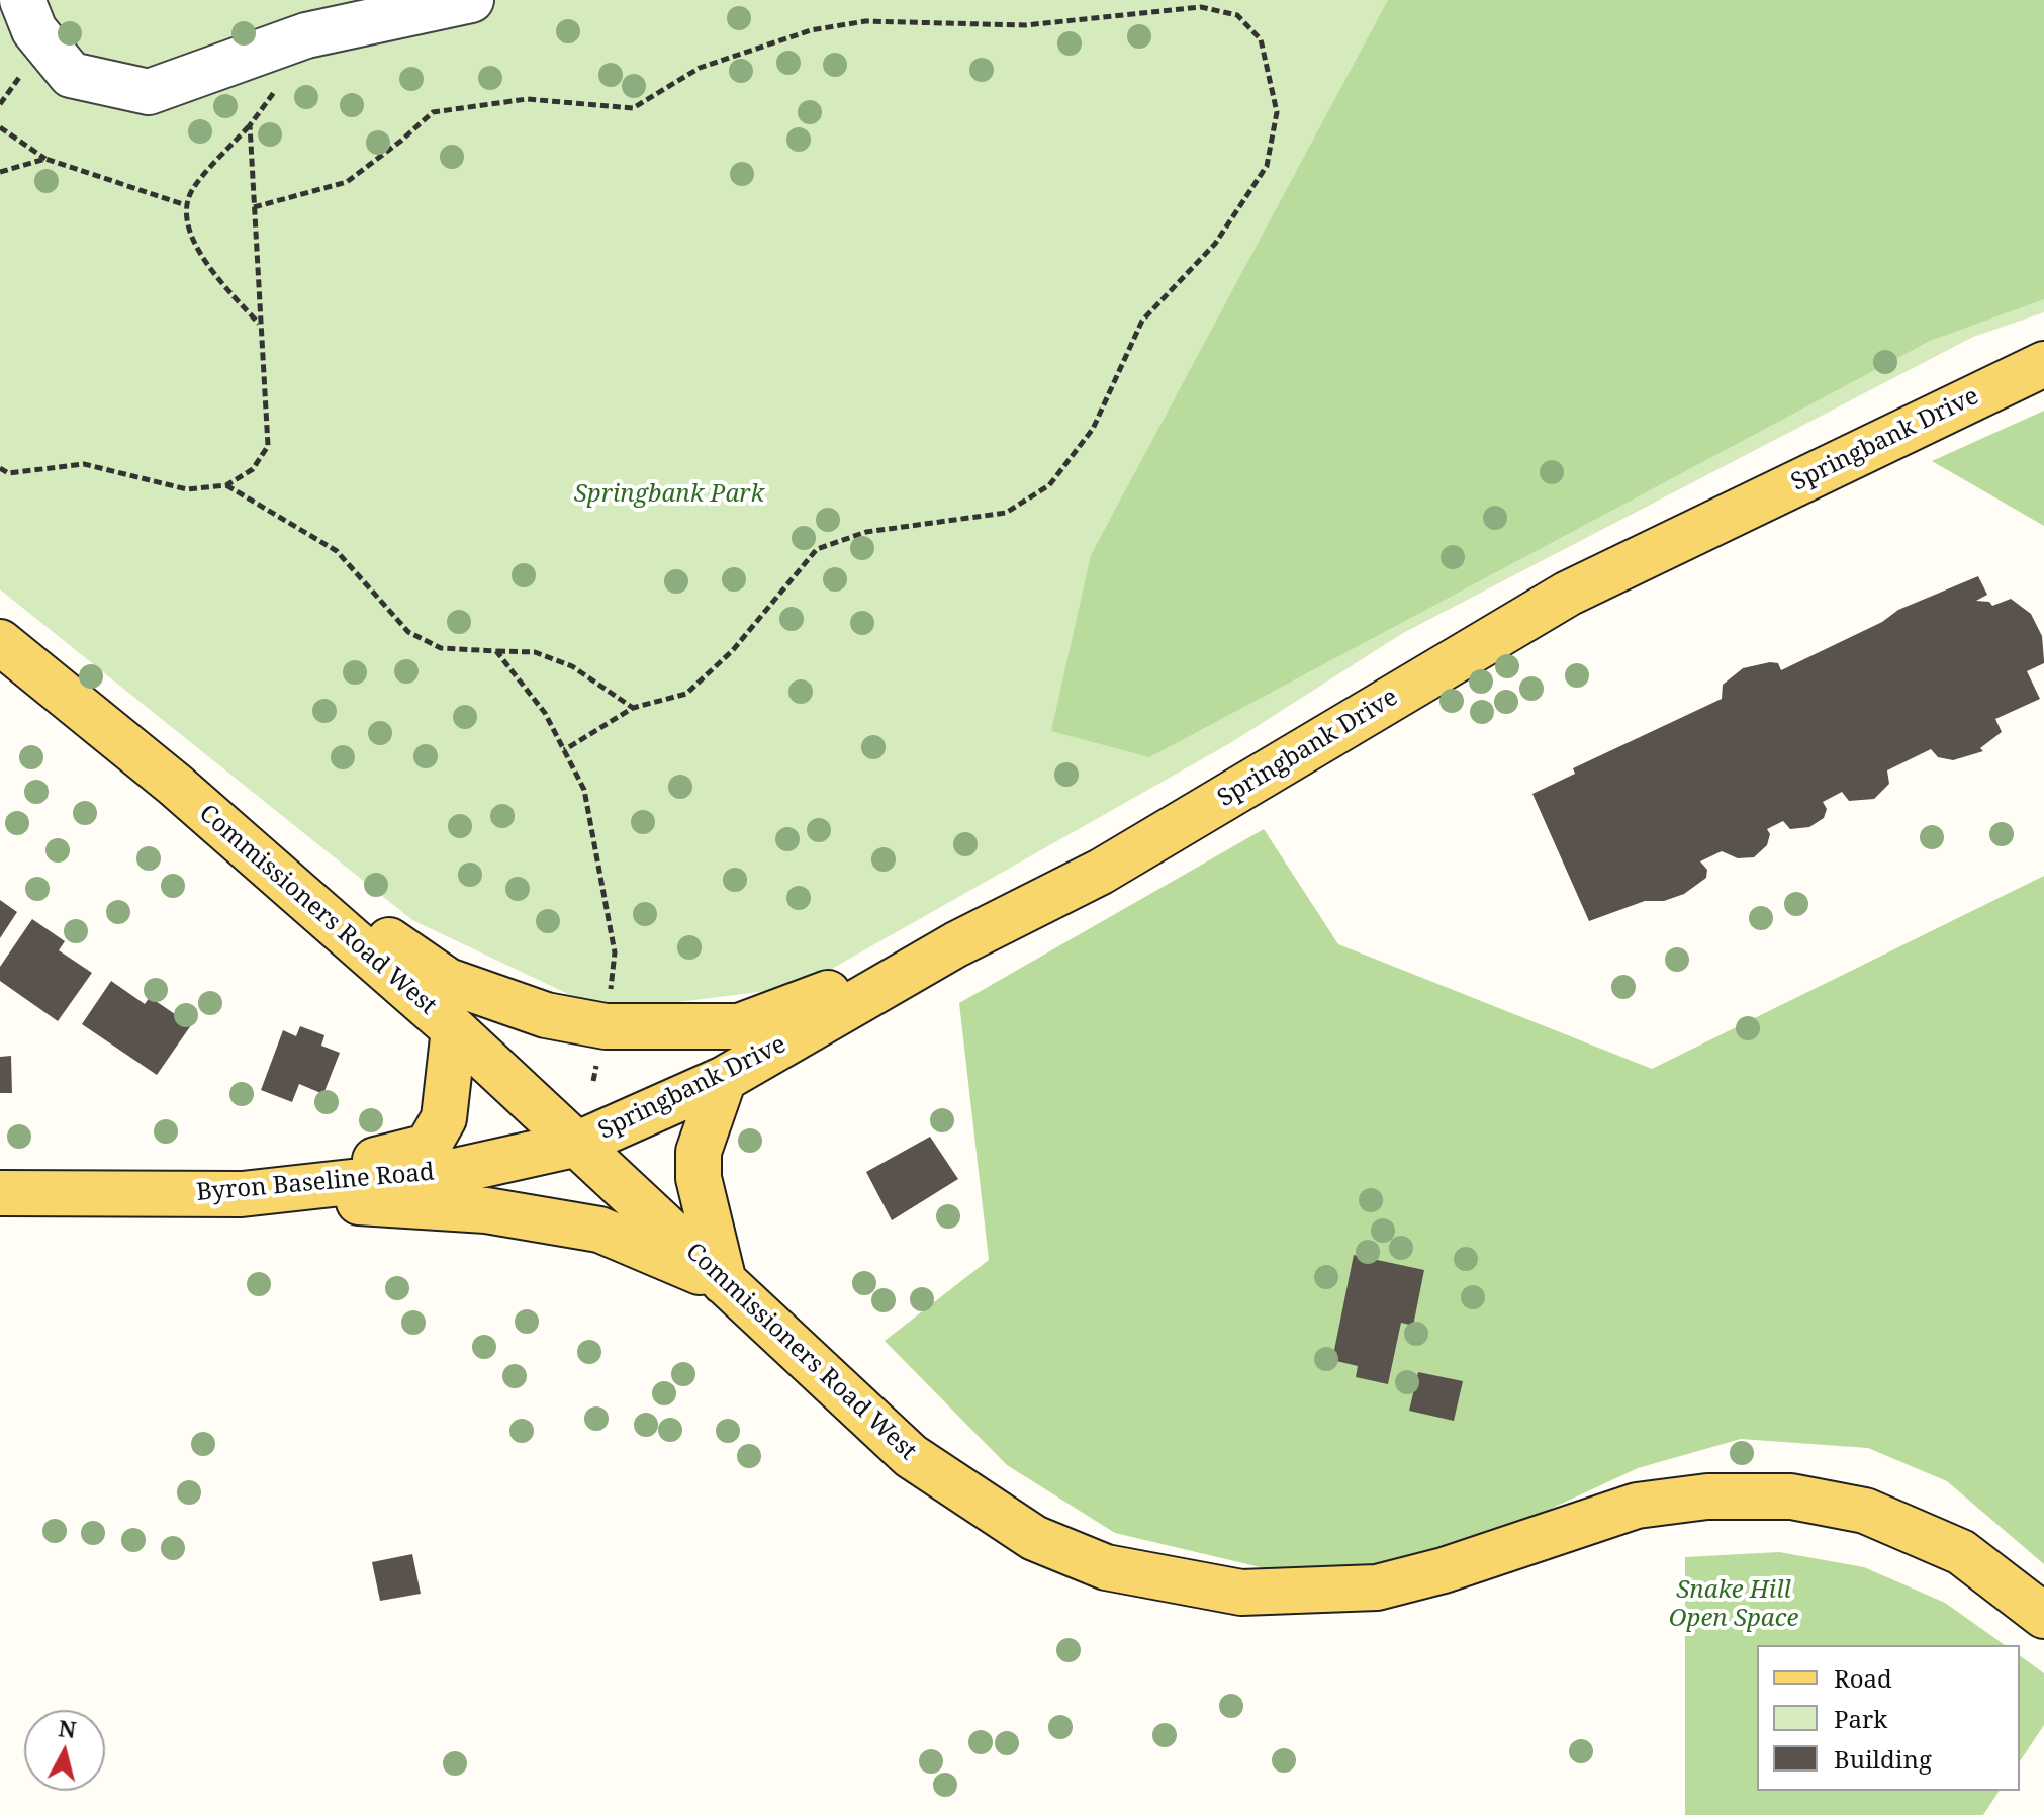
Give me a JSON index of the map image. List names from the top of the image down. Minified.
{"streets":{"main road":["Springbank Drive","Commissioners Road West","Byron Baseline Road"]},"crossings":[["Springbank Drive","Commissioners Road West"],["Springbank Drive","Byron Baseline Road"],["Commissioners Road West","Byron Baseline Road"]],"parks":["Springbank Park","Snake Hill Open Space"],"legend":["Road","Park","Building"],"north":"top"}
